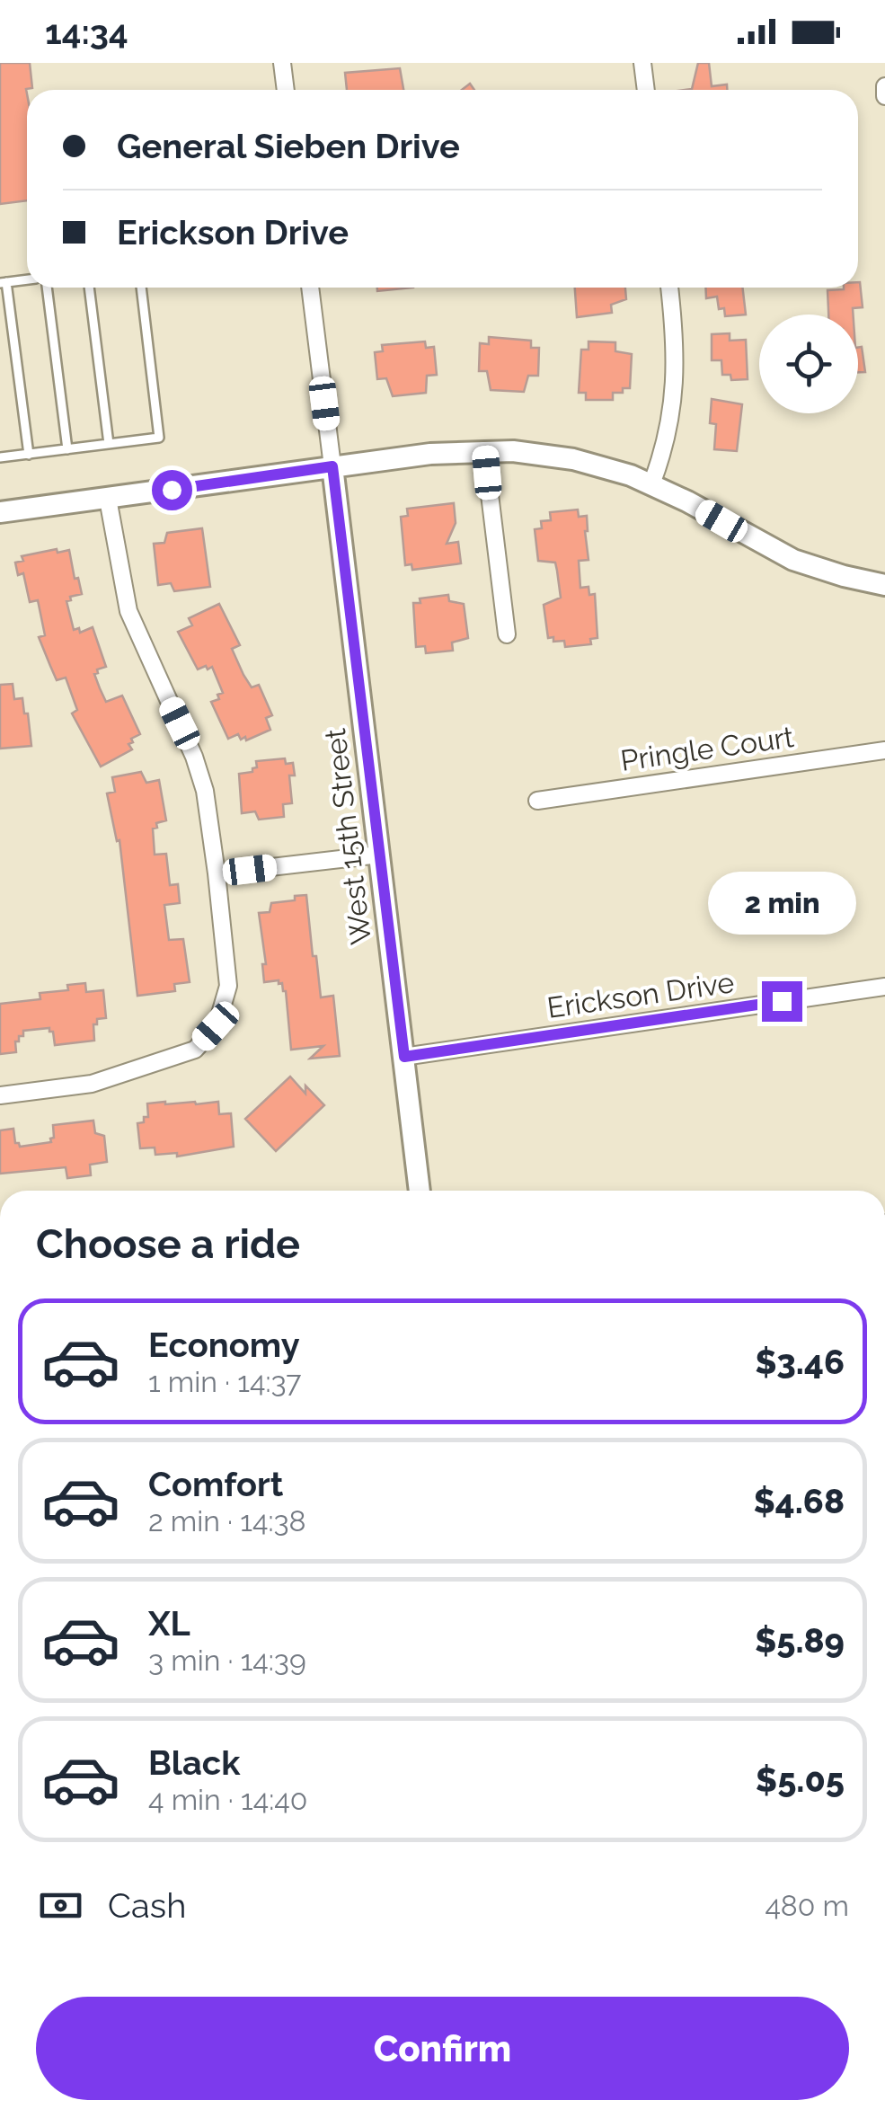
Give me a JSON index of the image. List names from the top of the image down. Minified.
{"streets":{"street":["Pringle Court","West 15th Street","Erickson Drive"]},"crossings":[["West 15th Street","Erickson Drive"]],"page":{"status":"14:34","banner":["General Sieben Drive","Erickson Drive"],"bubble":"2 min","heading":"Choose a ride","list":[{"name":"Economy","note":"1 min · 14:37","value":"$3.46"},{"name":"Comfort","note":"2 min · 14:38","value":"$4.68"},{"name":"XL","note":"3 min · 14:39","value":"$5.89"},{"name":"Black","note":"4 min · 14:40","value":"$5.05"}],"pay":["Cash","480 m"],"buttons":"Confirm"}}
